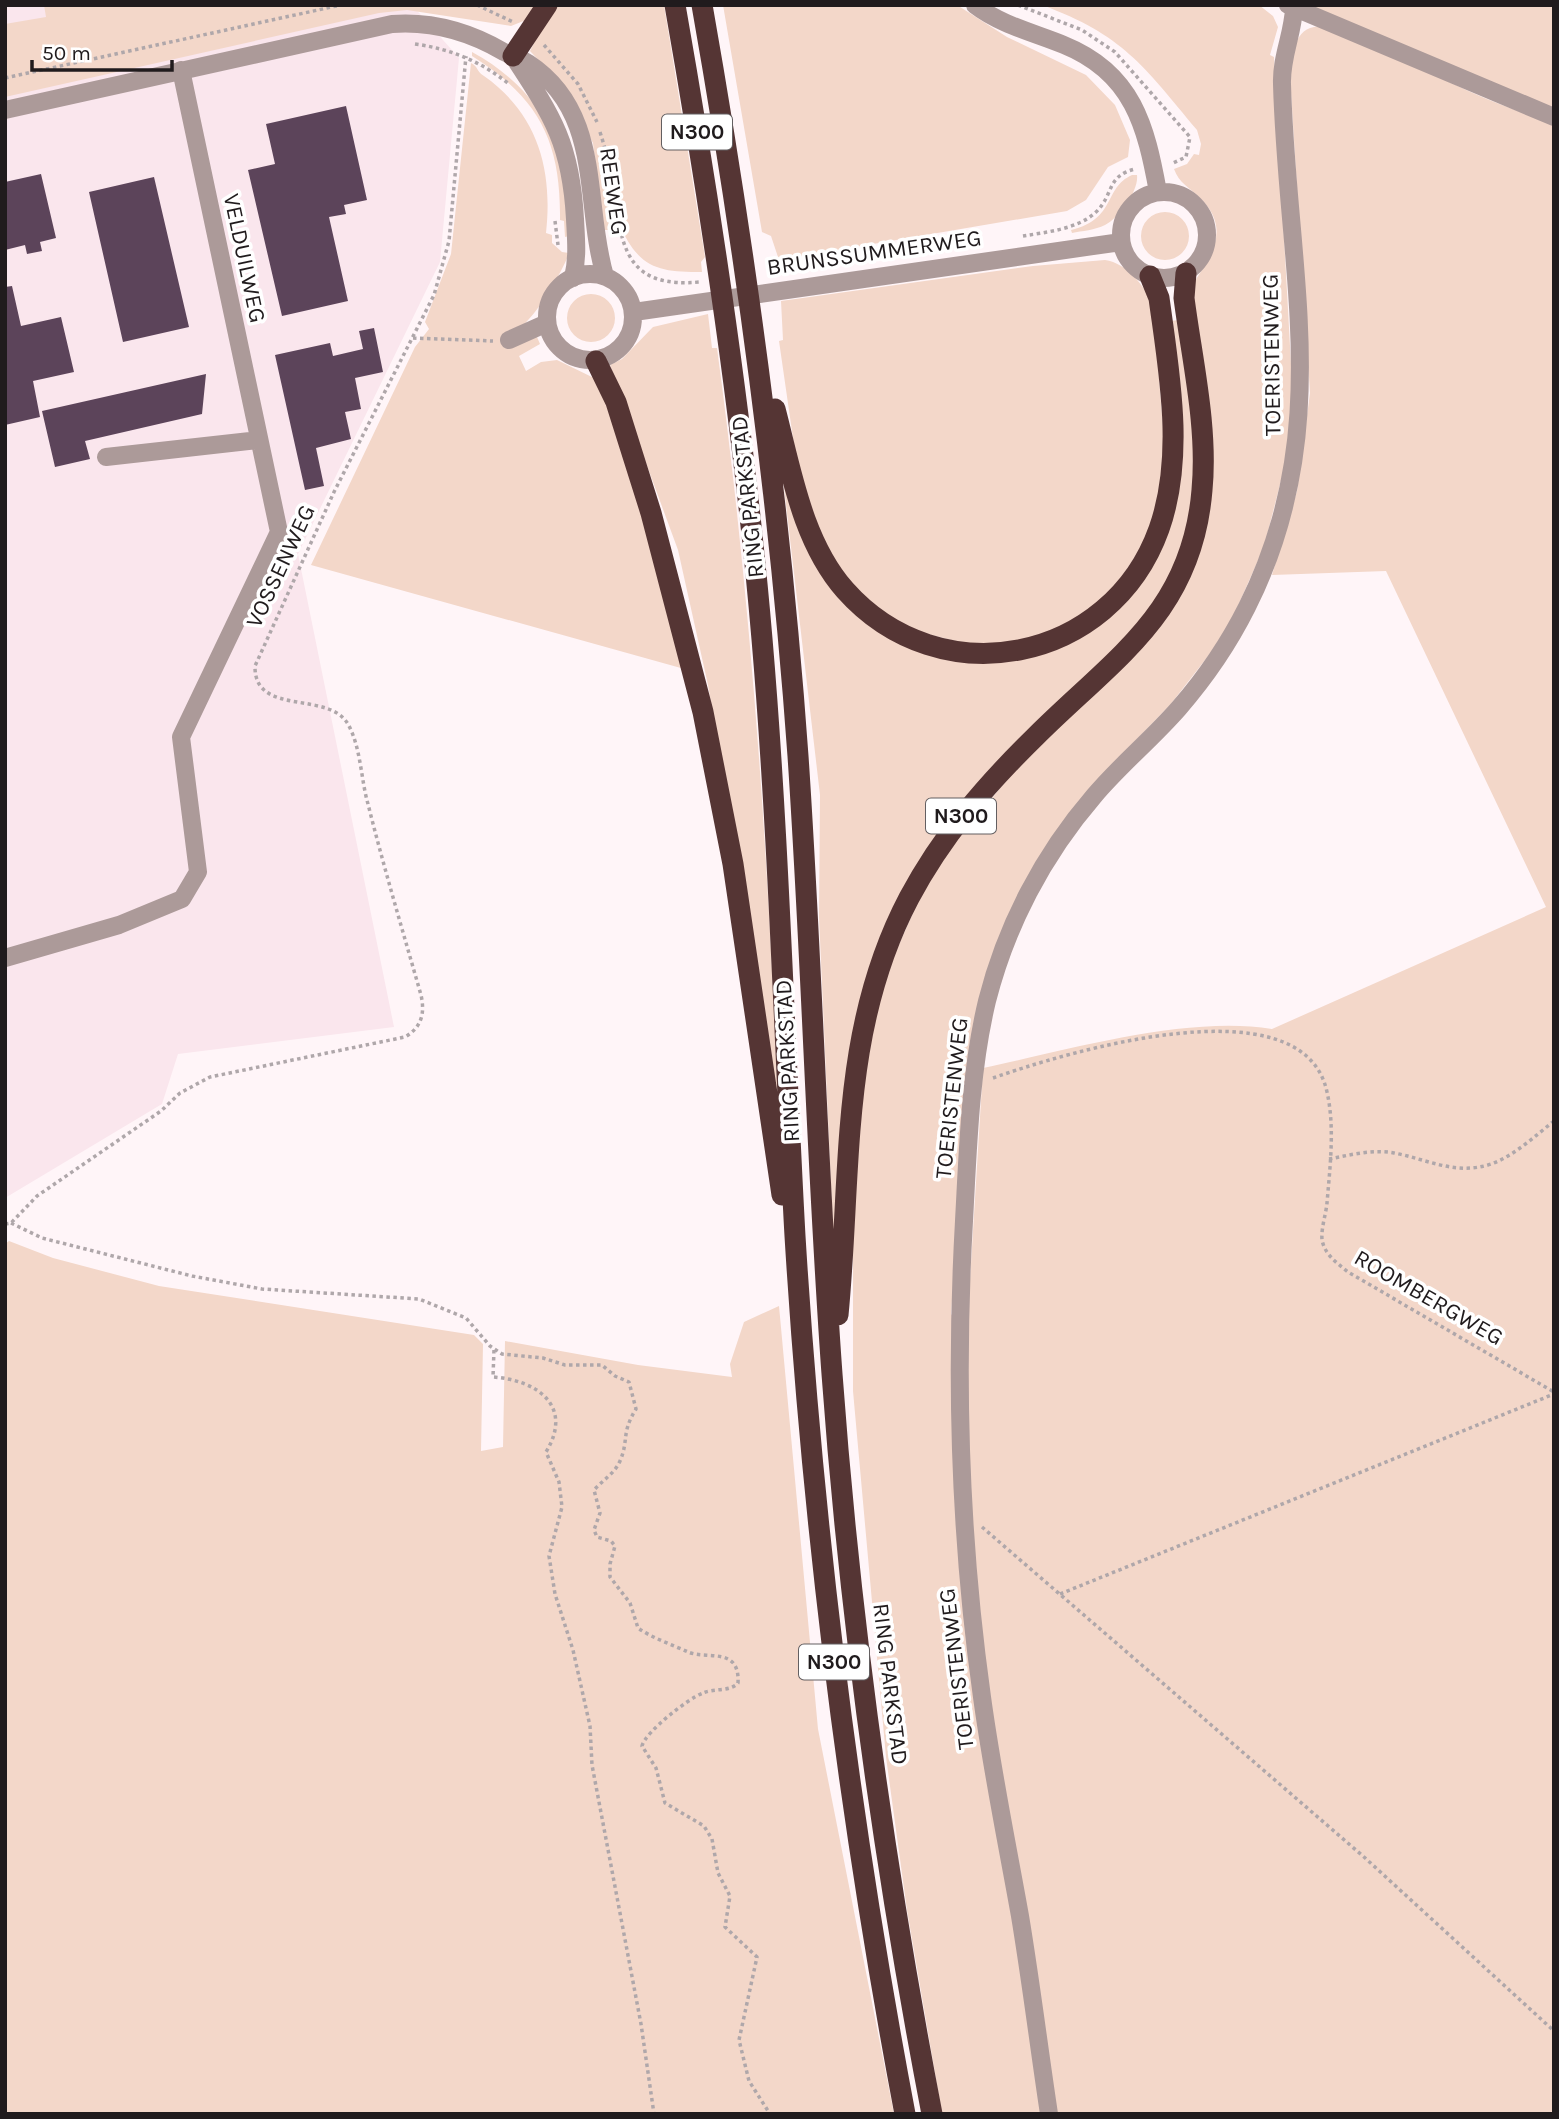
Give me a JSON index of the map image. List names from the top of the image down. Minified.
{"streets":{"highway":["N300","RING PARKSTAD"],"street":["REEWEG","BRUNSSUMMERWEG","VELDUILWEG","TOERISTENWEG"],"path":["VOSSENWEG","ROOMBERGWEG"]},"crossings":[["N300","REEWEG"],["N300","BRUNSSUMMERWEG"],["N300","RING PARKSTAD"],["REEWEG","BRUNSSUMMERWEG"],["REEWEG","VELDUILWEG"],["TOERISTENWEG","ROOMBERGWEG"]],"scale_bar":"50 m"}
